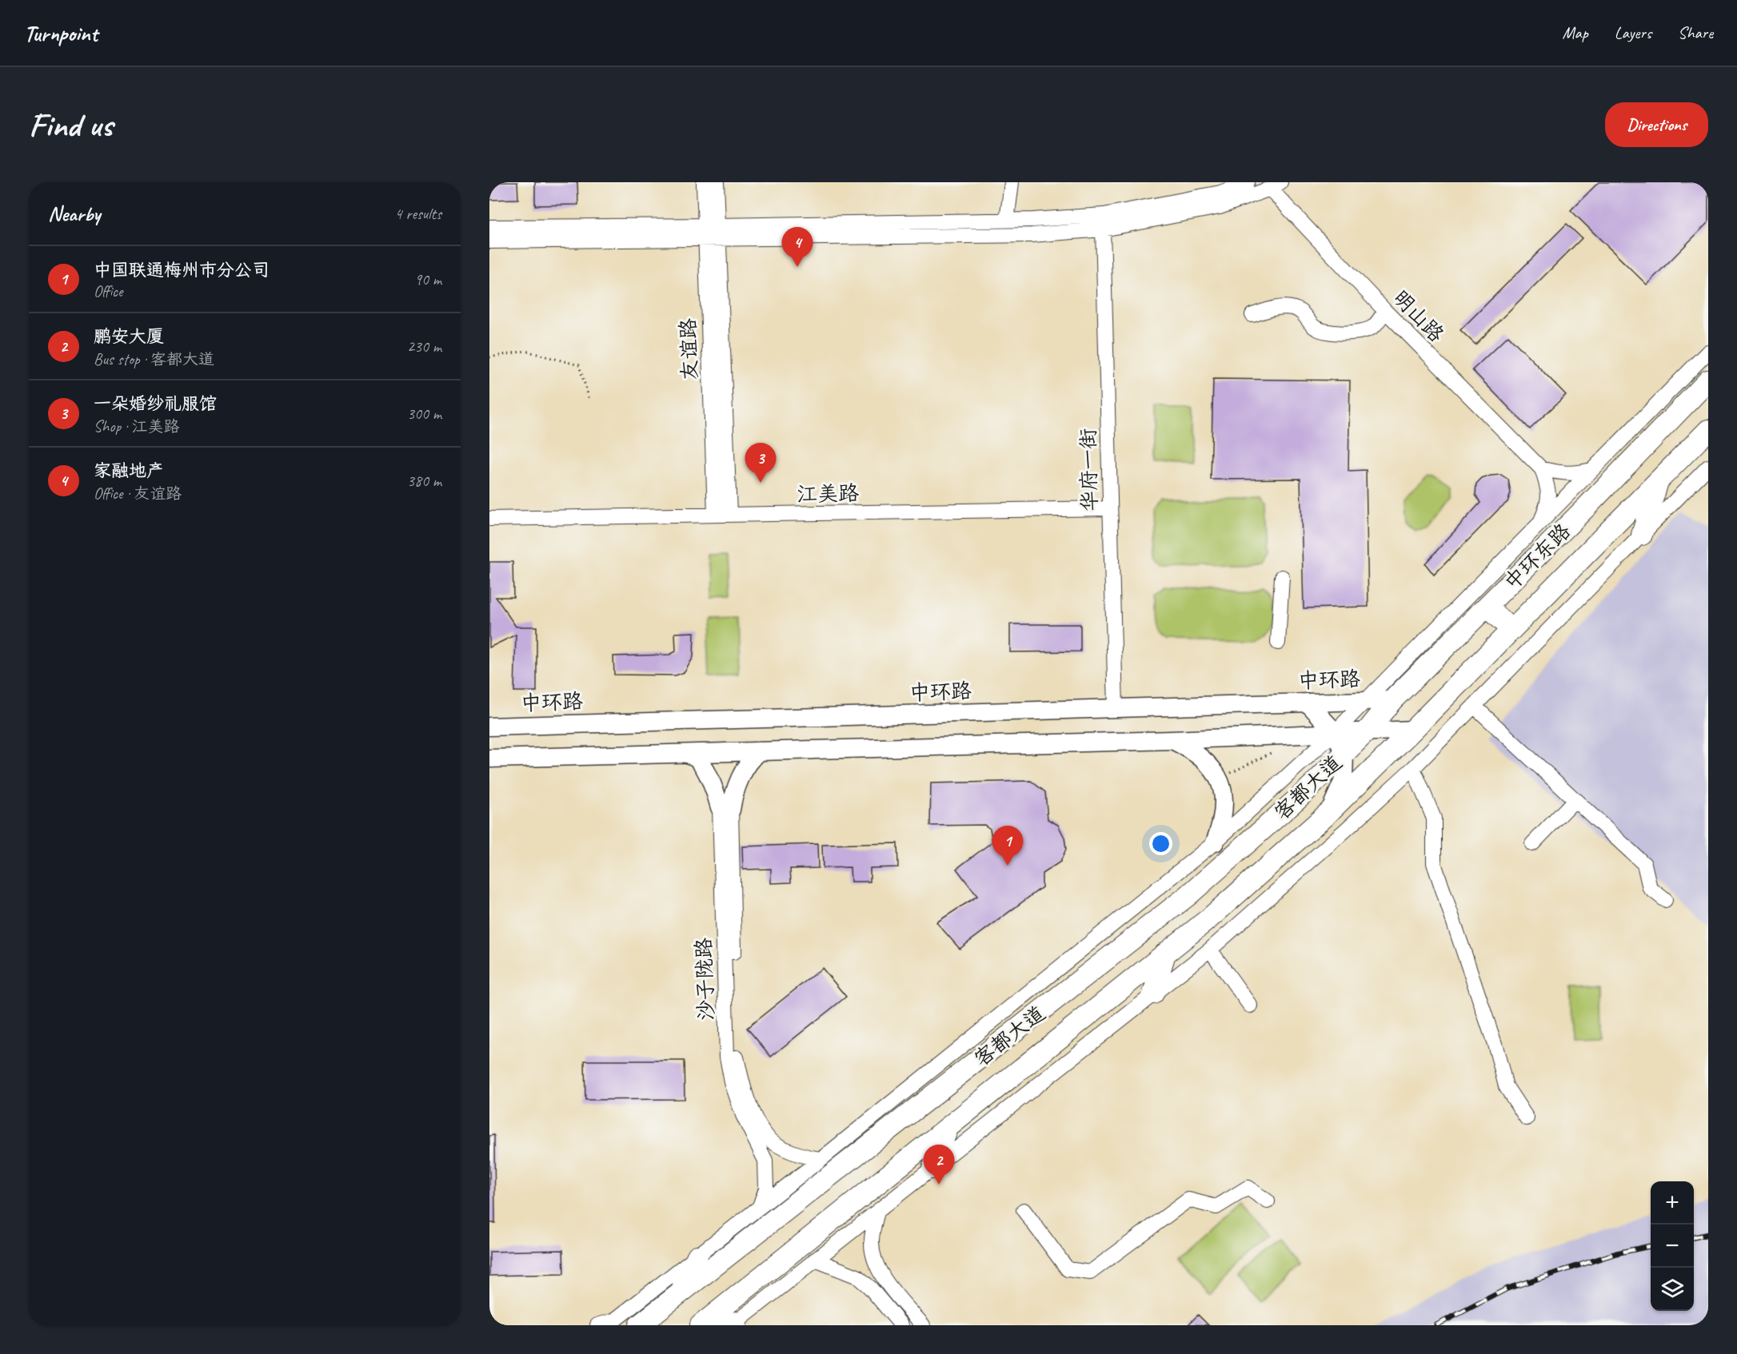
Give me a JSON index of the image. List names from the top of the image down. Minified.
{"streets":{"highway":["中环东路","客都大道"],"main road":["中环路"],"street":["明山路","友谊路","华府一街","江美路","沙子陇路"]},"crossings":[["友谊路","江美路"],["华府一街","江美路"],["华府一街","中环路"],["中环东路","中环路"],["中环东路","客都大道"]],"page":{"header":"Turnpoint","nav":["Map","Layers","Share"],"buttons":"Directions","title":"Find us","heading":["Nearby","4 results"],"pins":["4","3","1","2"],"list":[{"mark":"1","name":"中国联通梅州市分公司","note":"Office","value":"90 m"},{"mark":"2","name":"鹏安大厦","note":"Bus stop · 客都大道","value":"230 m"},{"mark":"3","name":"一朵婚纱礼服馆","note":"Shop · 江美路","value":"300 m"},{"mark":"4","name":"家融地产","note":"Office · 友谊路","value":"380 m"}],"map_buttons":["+","−"]}}
